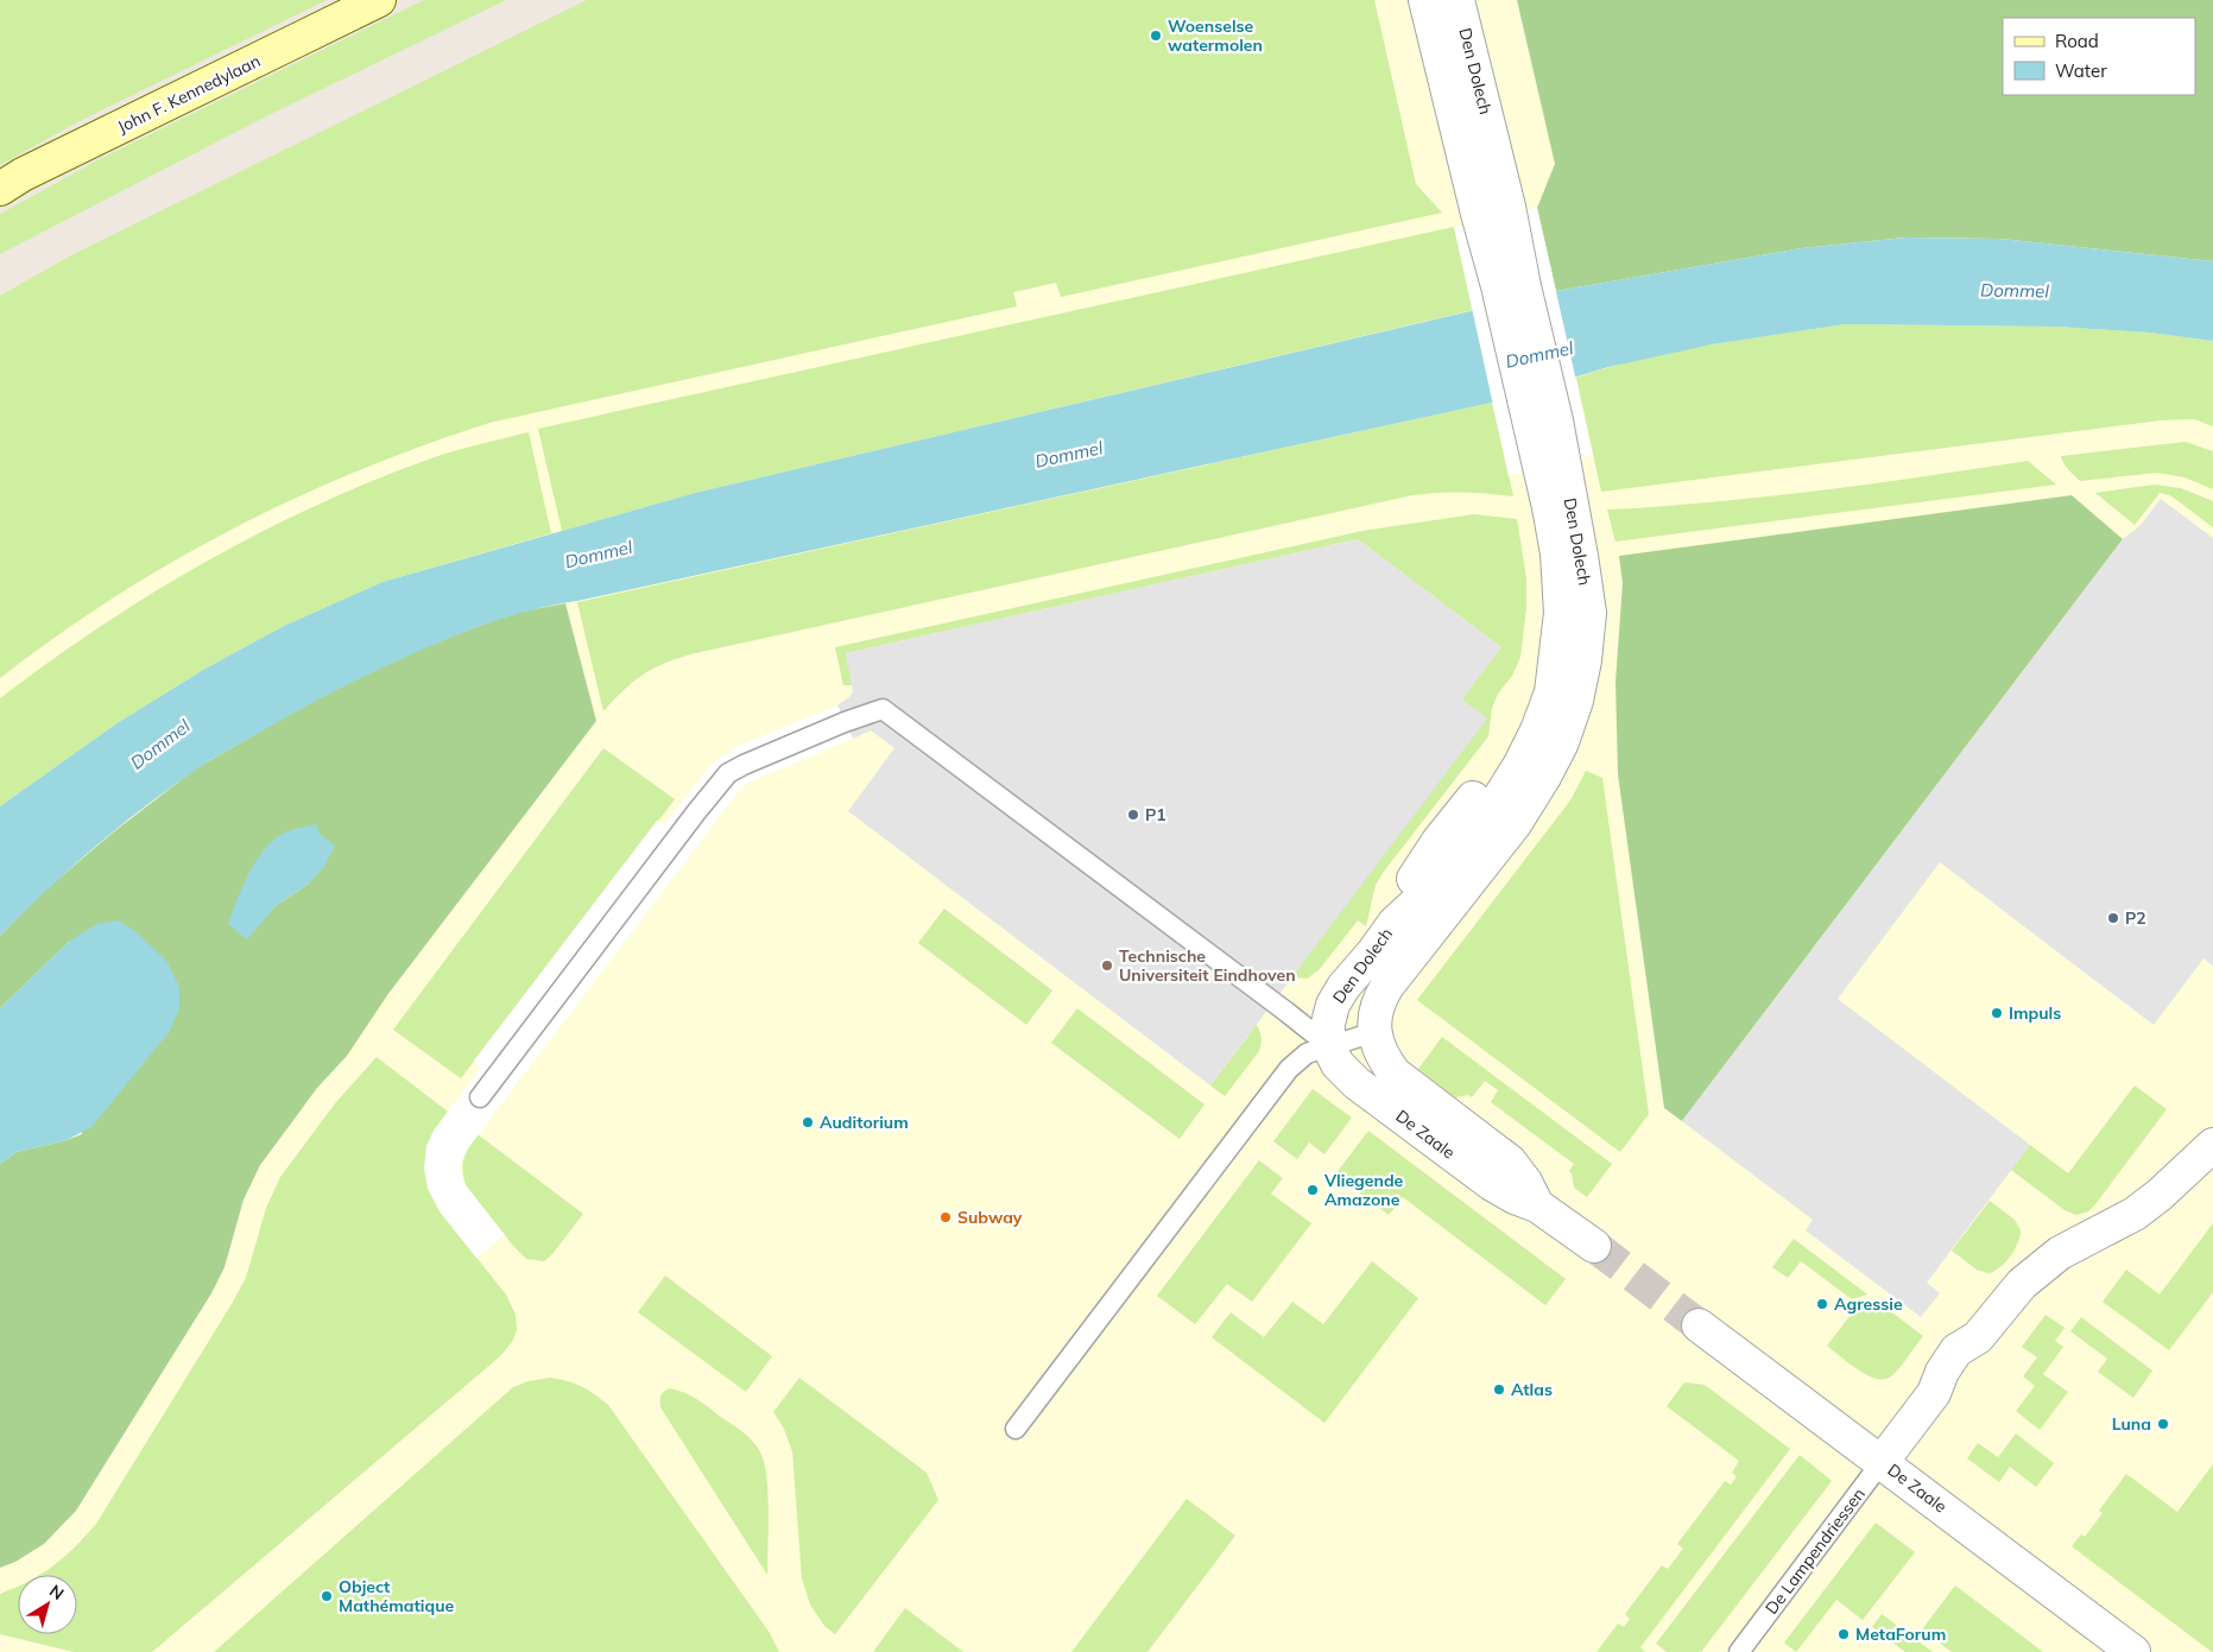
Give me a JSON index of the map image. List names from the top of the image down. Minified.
{"streets":{"main road":["John F. Kennedylaan"],"street":["Den Dolech","De Zaale","De Lampendriessen"]},"crossings":[["Den Dolech","De Zaale"],["De Zaale","De Lampendriessen"]],"water":["Dommel"],"places":["Woenselse watermolen","P1","P2","Technische Universiteit Eindhoven","Impuls","Auditorium","Vliegende Amazone","Subway","Agressie","Atlas","Luna","Object Mathématique","MetaForum"],"legend":["Road","Water"],"north":"top right"}
